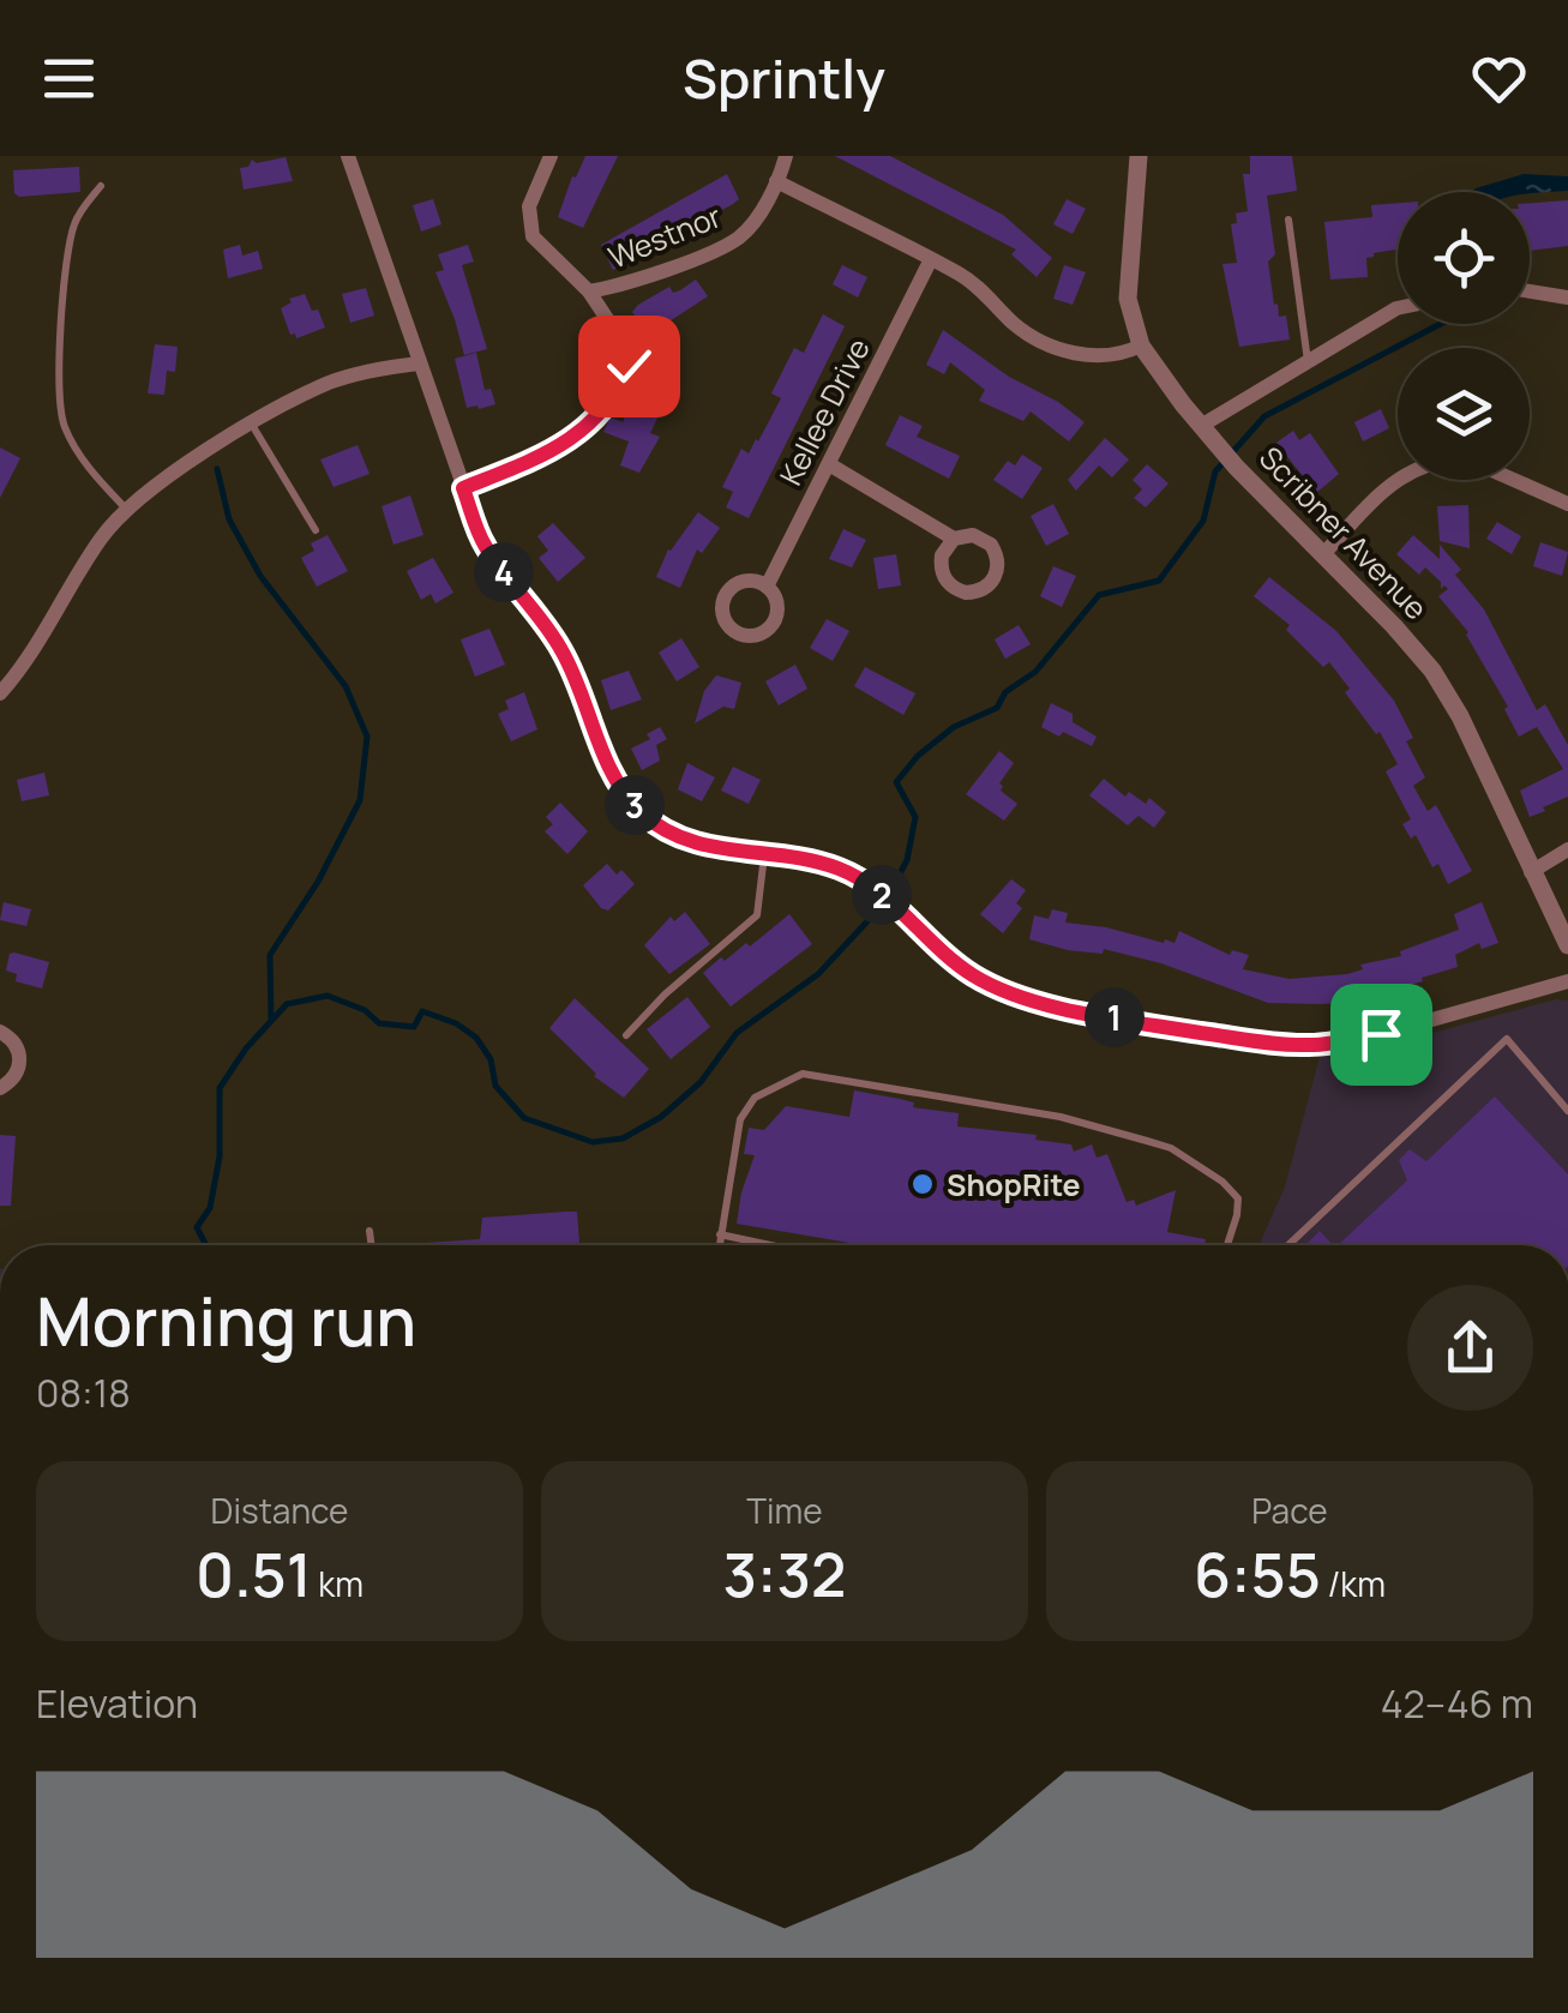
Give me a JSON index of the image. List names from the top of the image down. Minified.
{"streets":{"street":["Westnor","Kellee Drive","Scribner Avenue"]},"places":["ShopRite"],"page":{"header":"Sprintly","pins":["4","3","2","1"],"heading":["Morning run","08:18"],"stats":[["Distance","0.51 km"],["Time","3:32"],["Pace","6:55 /km"]],"chart":["Elevation","42–46 m"]}}
